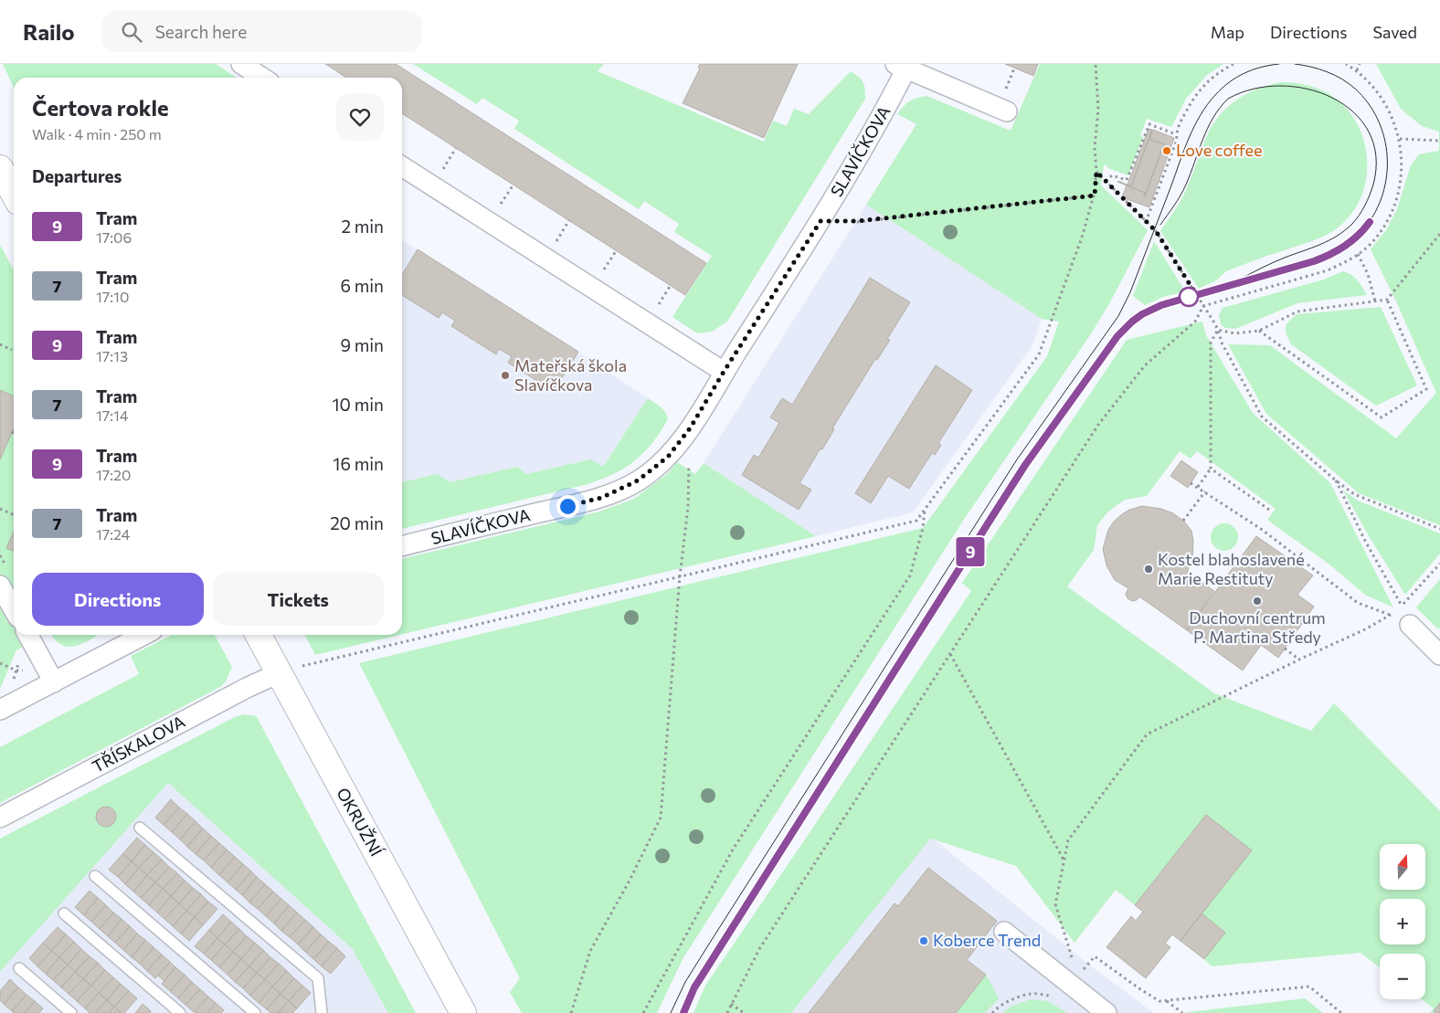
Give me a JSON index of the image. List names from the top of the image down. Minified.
{"streets":{"street":["SLAVÍČKOVA","TŘÍSKALOVA","OKRUŽNÍ"]},"crossings":[["TŘÍSKALOVA","OKRUŽNÍ"]],"places":["Love coffee","Mateřská škola Slavíčkova","Kostel blahoslavené Marie Restituty","Duchovní centrum P. Martina Středy","Koberce Trend"],"lines":["tram line 9"],"north":"top","page":{"header":"Railo","search":"Search here","nav":["Map","Directions","Saved"],"on_map":"9","heading":[["Čertova rokle","Walk · 4 min · 250 m"],"Departures"],"list":[{"mark":"9","name":"Tram","note":"17:06","value":"2 min"},{"mark":"7","name":"Tram","note":"17:10","value":"6 min"},{"mark":"9","name":"Tram","note":"17:13","value":"9 min"},{"mark":"7","name":"Tram","note":"17:14","value":"10 min"},{"mark":"9","name":"Tram","note":"17:20","value":"16 min"},{"mark":"7","name":"Tram","note":"17:24","value":"20 min"}],"buttons":["Directions","Tickets"],"map_buttons":["+","−"]}}
